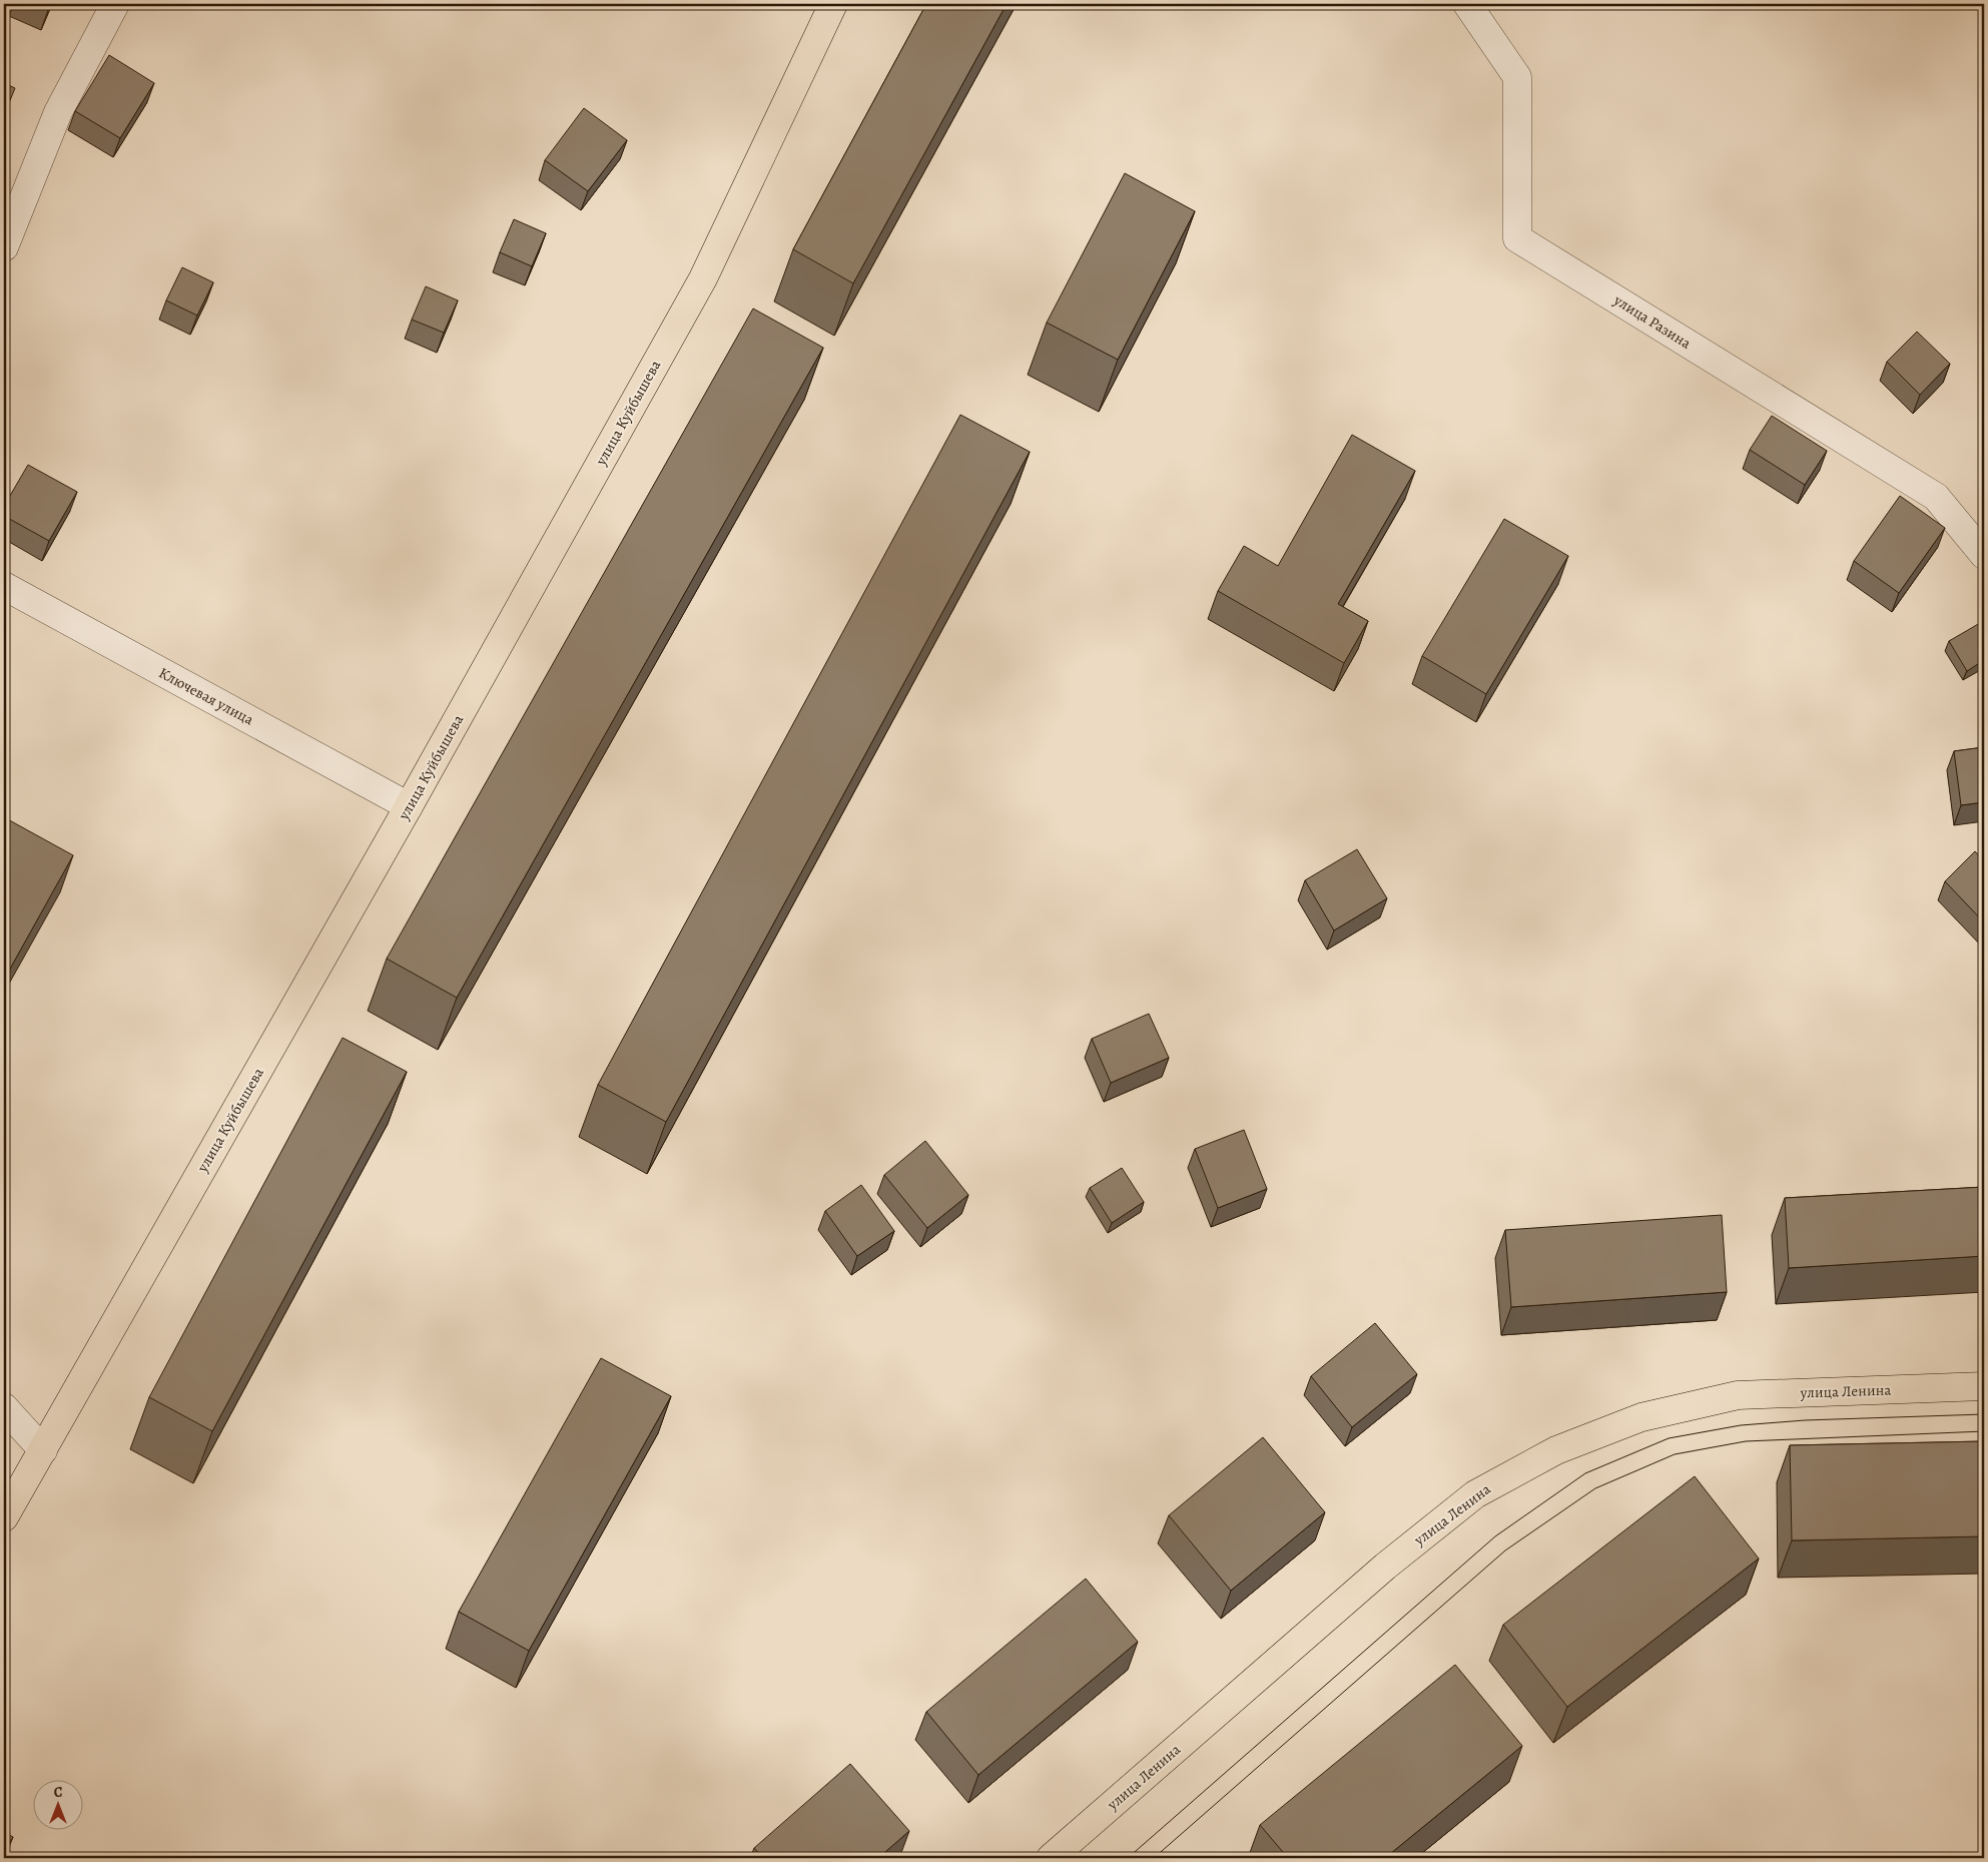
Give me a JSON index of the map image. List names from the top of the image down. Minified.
{"streets":{"main road":["улица Куйбышева","улица Ленина"],"street":["улица Разина","Ключевая улица"]},"crossings":[["улица Куйбышева","Ключевая улица"]],"north":"top"}
